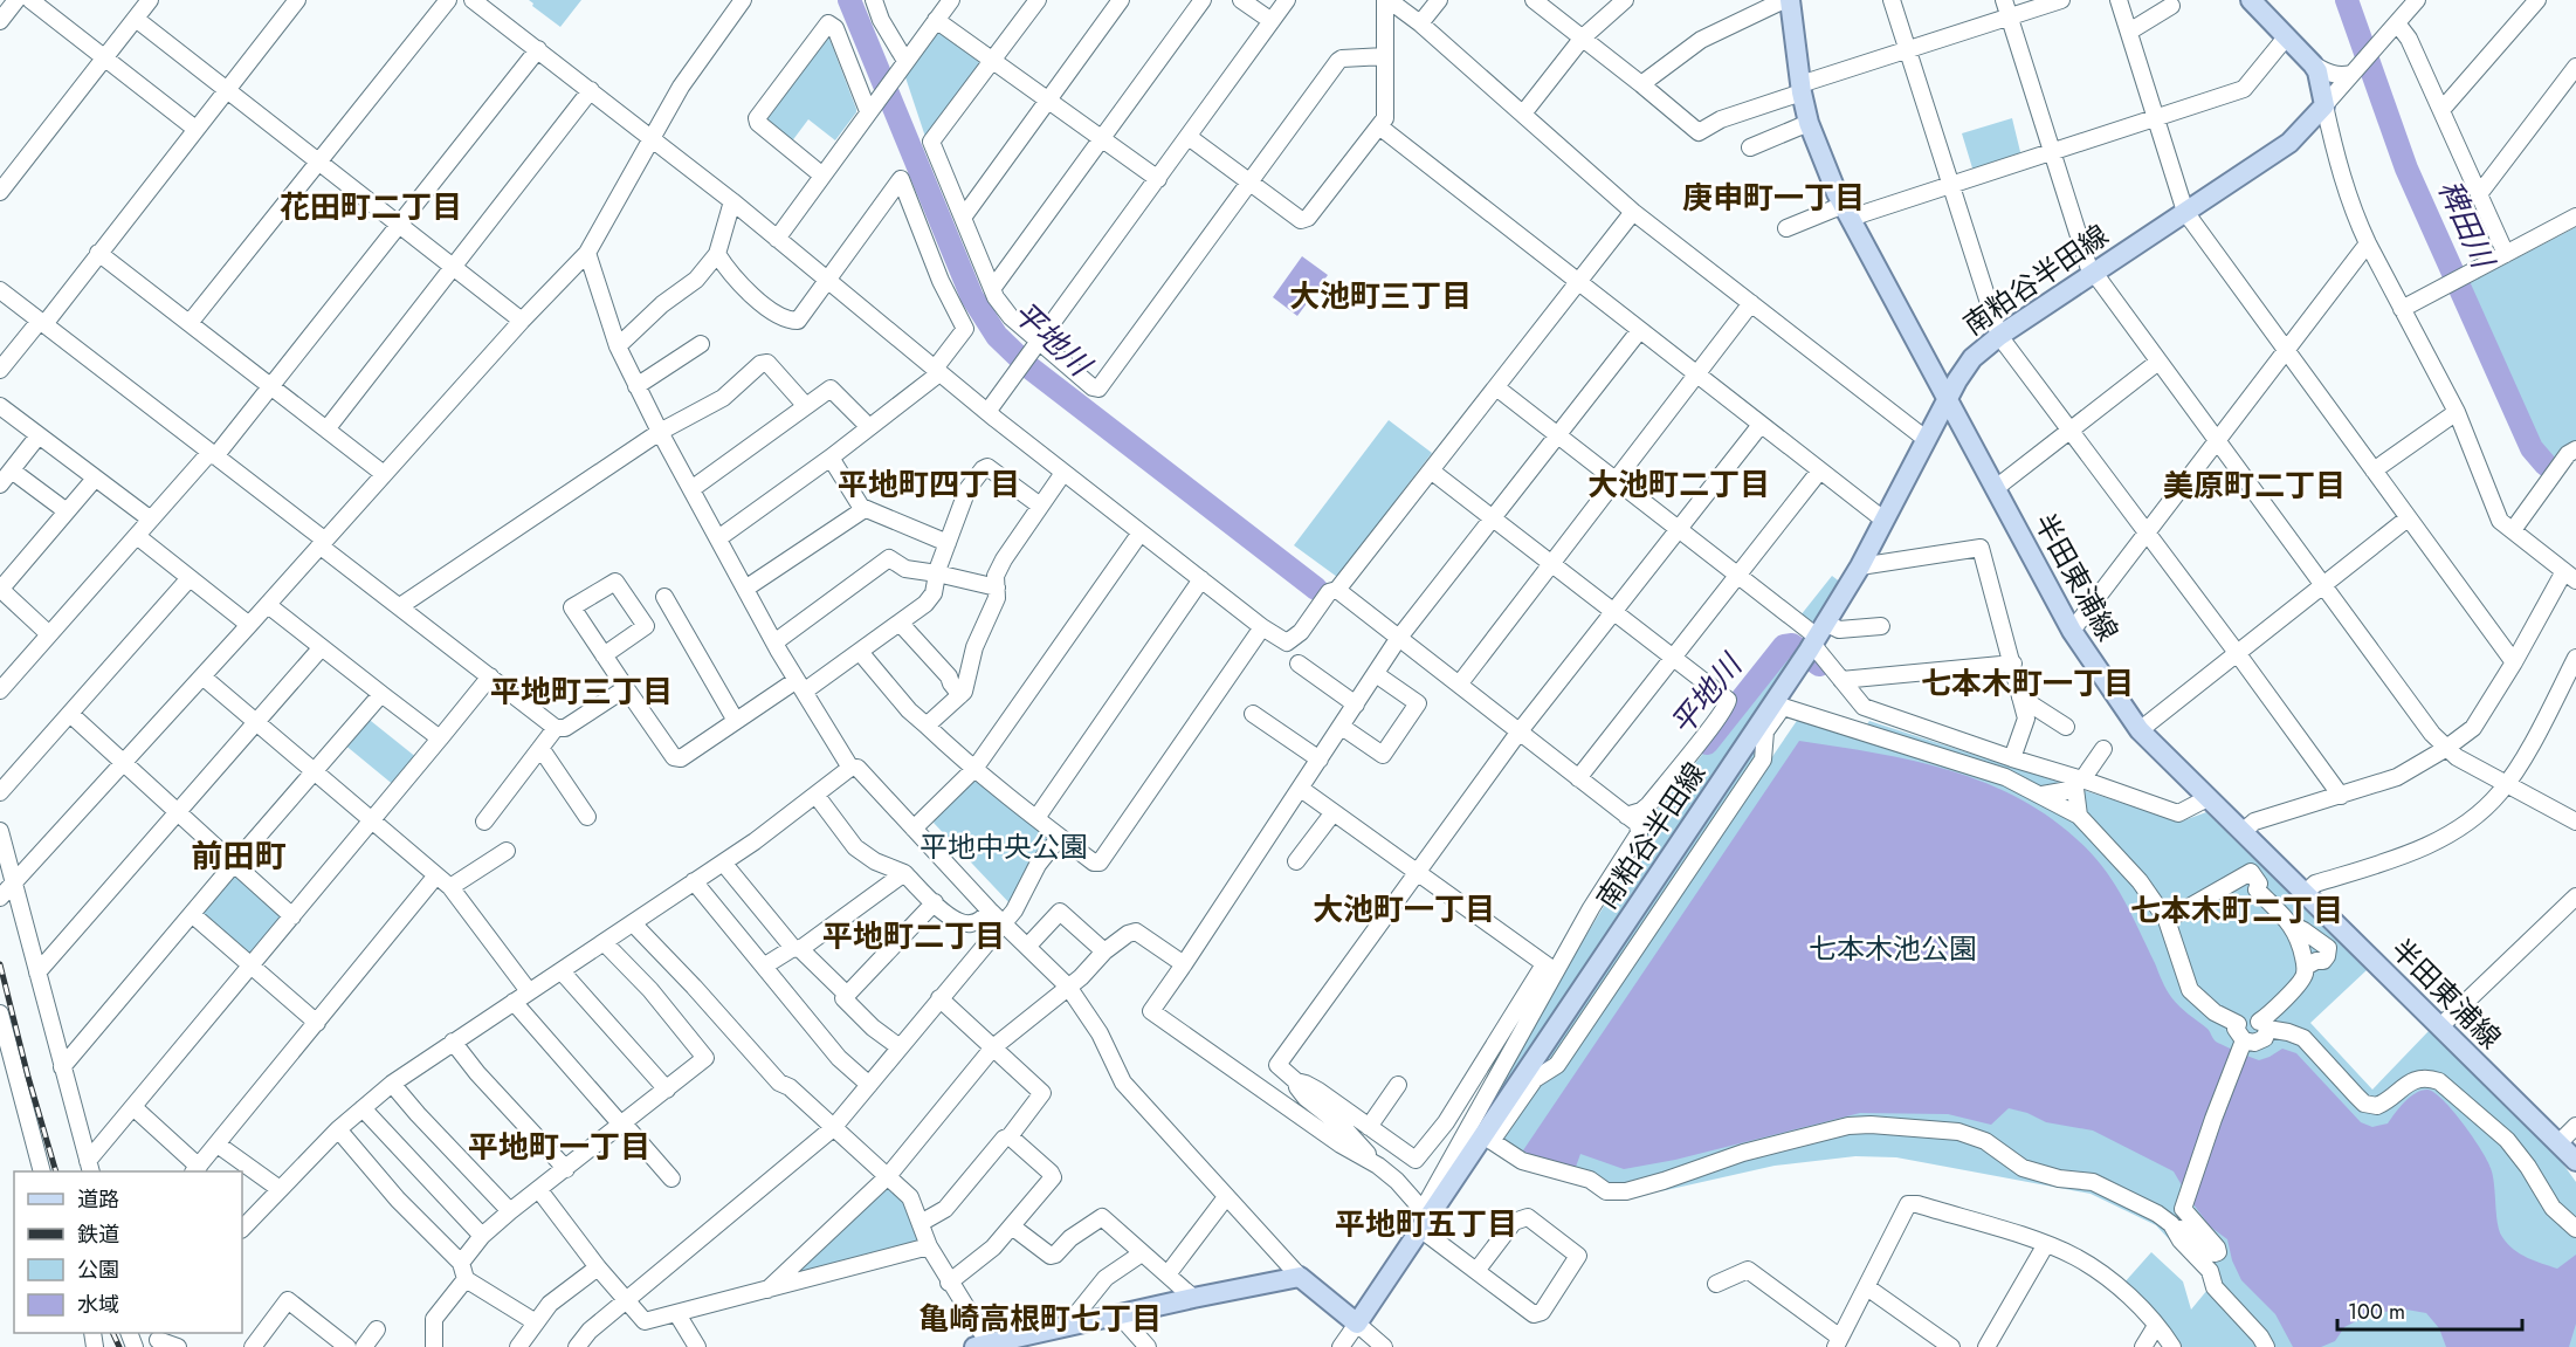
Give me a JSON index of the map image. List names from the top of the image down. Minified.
{"streets":{"main road":["南粕谷半田線","半田東浦線"]},"crossings":[["南粕谷半田線","半田東浦線"]],"districts":["庚申町一丁目","花田町二丁目","大池町三丁目","平地町四丁目","大池町二丁目","美原町二丁目","七本木町一丁目","平地町三丁目","前田町","大池町一丁目","七本木町二丁目","平地町二丁目","平地町一丁目","平地町五丁目","亀崎高根町七丁目"],"water":["稗田川","平地川"],"parks":["平地中央公園","七本木池公園"],"legend":["道路","鉄道","公園","水域"],"scale_bar":"100 m"}
